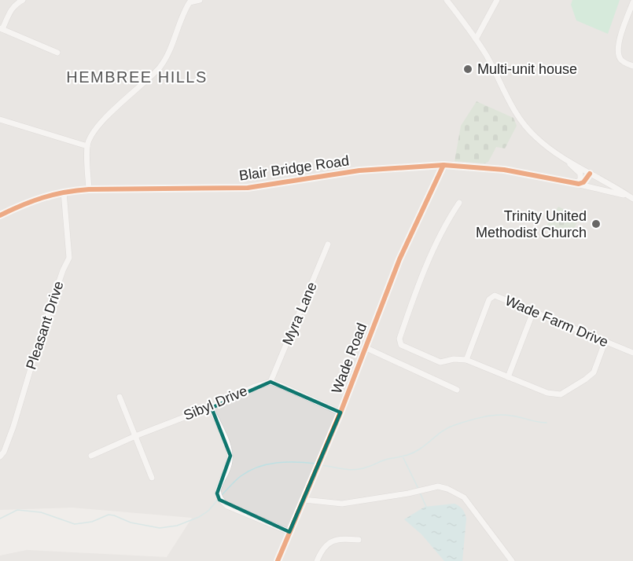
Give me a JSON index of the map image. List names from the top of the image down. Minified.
{"streets":{"street":["Blair Bridge Road","Myra Lane","Wade Farm Drive","Pleasant Drive","Wade Road","Sibyl Drive"]},"crossings":[["Blair Bridge Road","Pleasant Drive"],["Blair Bridge Road","Wade Road"],["Myra Lane","Sibyl Drive"]],"districts":["HEMBREE HILLS"],"places":["Multi-unit house","Trinity United Methodist Church"]}
